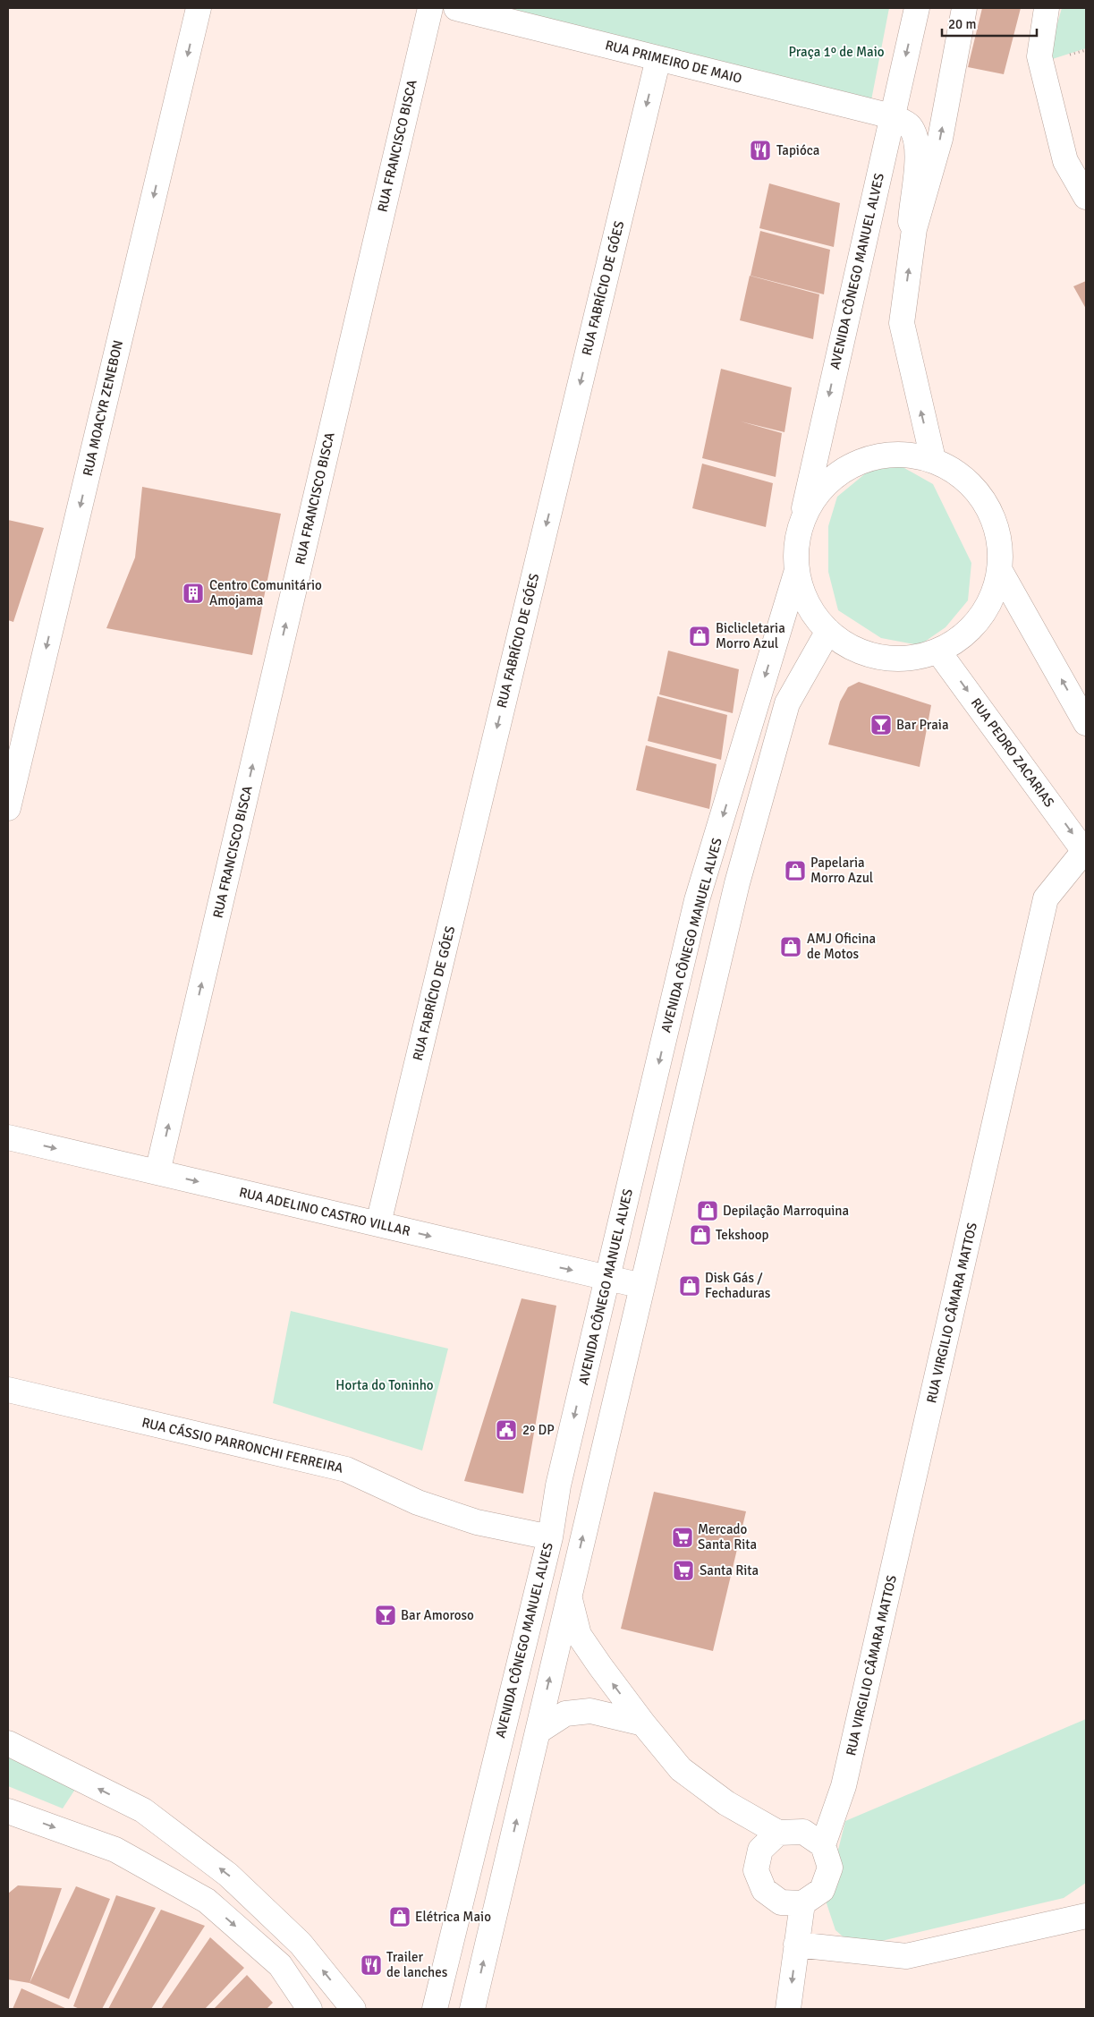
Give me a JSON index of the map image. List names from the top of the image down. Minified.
{"streets":{"street":["RUA PRIMEIRO DE MAIO","RUA FRANCISCO BISCA","AVENIDA CÔNEGO MANUEL ALVES","RUA FABRÍCIO DE GÓES","RUA MOACYR ZENEBON","RUA PEDRO ZACARIAS","RUA ADELINO CASTRO VILLAR","RUA VIRGILIO CÂMARA MATTOS","RUA CÁSSIO PARRONCHI FERREIRA"]},"crossings":[["RUA PRIMEIRO DE MAIO","AVENIDA CÔNEGO MANUEL ALVES"],["RUA PRIMEIRO DE MAIO","RUA FABRÍCIO DE GÓES"],["RUA FRANCISCO BISCA","RUA ADELINO CASTRO VILLAR"],["AVENIDA CÔNEGO MANUEL ALVES","RUA ADELINO CASTRO VILLAR"],["AVENIDA CÔNEGO MANUEL ALVES","RUA CÁSSIO PARRONCHI FERREIRA"],["RUA FABRÍCIO DE GÓES","RUA ADELINO CASTRO VILLAR"],["RUA PEDRO ZACARIAS","RUA VIRGILIO CÂMARA MATTOS"]],"one_way":["RUA FRANCISCO BISCA","RUA FABRÍCIO DE GÓES","RUA MOACYR ZENEBON","RUA ADELINO CASTRO VILLAR"],"parks":["Praça 1º de Maio","Horta do Toninho"],"places":{"restaurant":["Tapióca","Trailer de lanches"],"building":["Centro Comunitário Amojama"],"shop":["Biclicletaria Morro Azul","Papelaria Morro Azul","AMJ Oficina de Motos","Depilação Marroquina","Tekshoop","Disk Gás / Fechaduras","Elétrica Maio"],"bar":["Bar Praia","Bar Amoroso"],"public building":["2º DP"],"supermarket":["Mercado Santa Rita","Santa Rita"]},"scale_bar":"20 m"}
